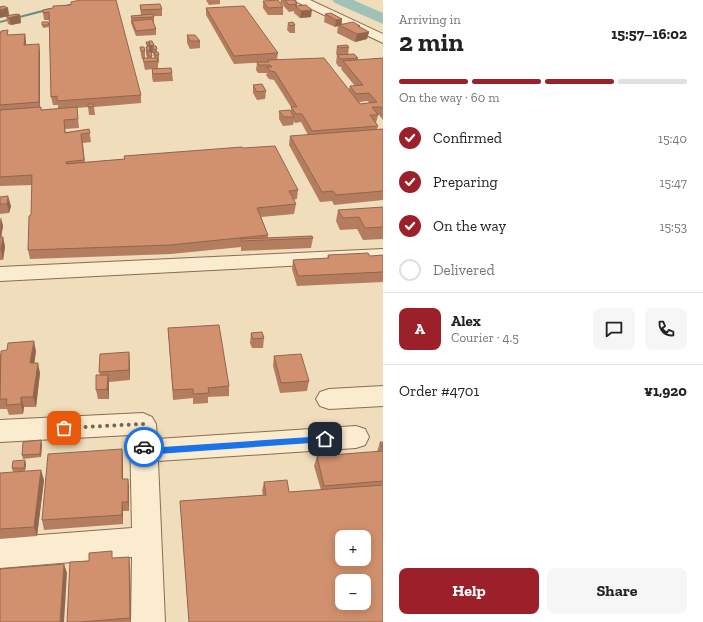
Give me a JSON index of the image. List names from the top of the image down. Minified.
{"page":{"heading":["2 min","Arriving in","15:57–16:02"],"panel":["Alex","Courier · 4.5","Order #4701","¥1,920"],"bar":"On the way · 60 m","list":[["Confirmed","15:40"],["Preparing","15:47"],["On the way","15:53"],"Delivered"],"round":"A","map_buttons":["+","−"],"buttons":["Help","Share"]}}
